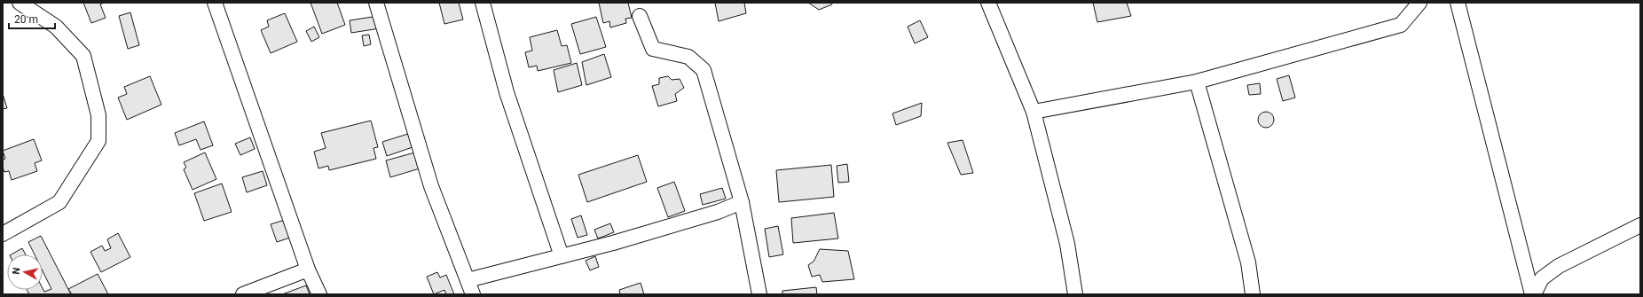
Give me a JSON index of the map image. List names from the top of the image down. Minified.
{"scale_bar":"20 m","north":"left"}
